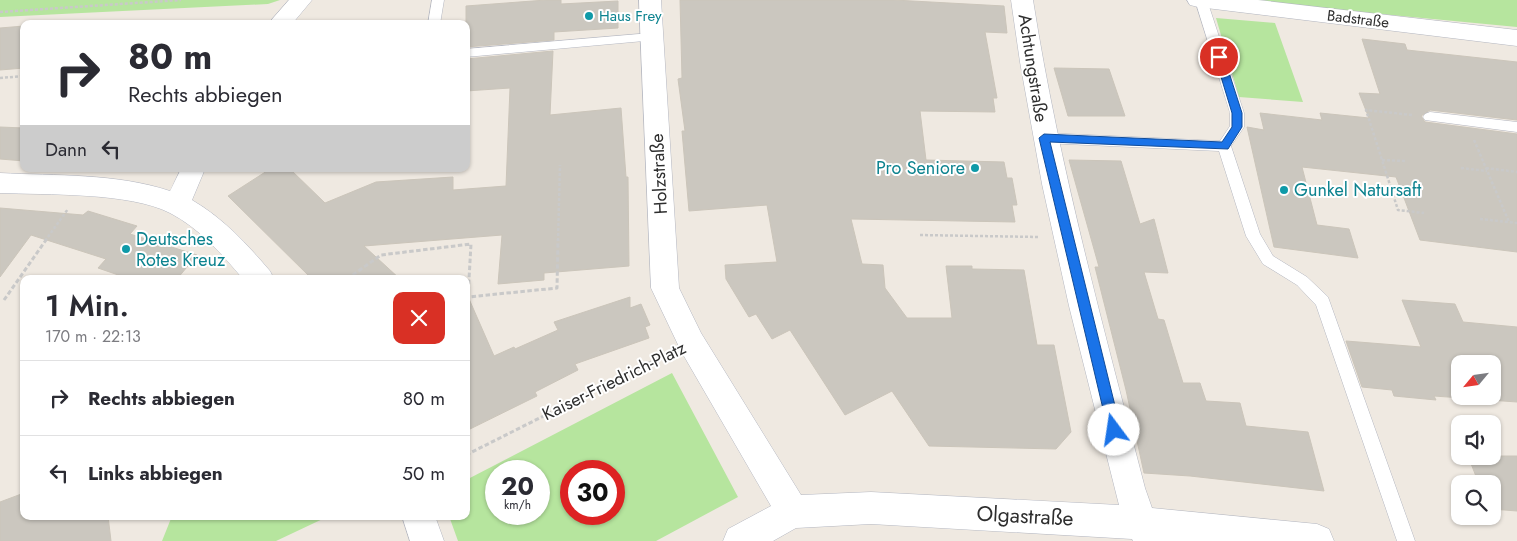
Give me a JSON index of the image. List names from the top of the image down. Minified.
{"streets":{"street":["Badstraße","Achtungstraße","Holzstraße","Kaiser-Friedrich-Platz","Olgastraße"]},"crossings":[["Achtungstraße","Olgastraße"],["Holzstraße","Kaiser-Friedrich-Platz"],["Kaiser-Friedrich-Platz","Olgastraße"]],"places":["Haus Frey","Pro Seniore","Gunkel Natursaft","Deutsches Rotes Kreuz"],"north":"bottom left","page":{"turn":["80 m","Rechts abbiegen"],"then":"Dann","heading":["1 Min.","170 m · 22:13"],"list":[{"name":"Rechts abbiegen","value":"80 m"},{"name":"Links abbiegen","value":"50 m"}],"speed":"20 km/h","limit":"30"}}
